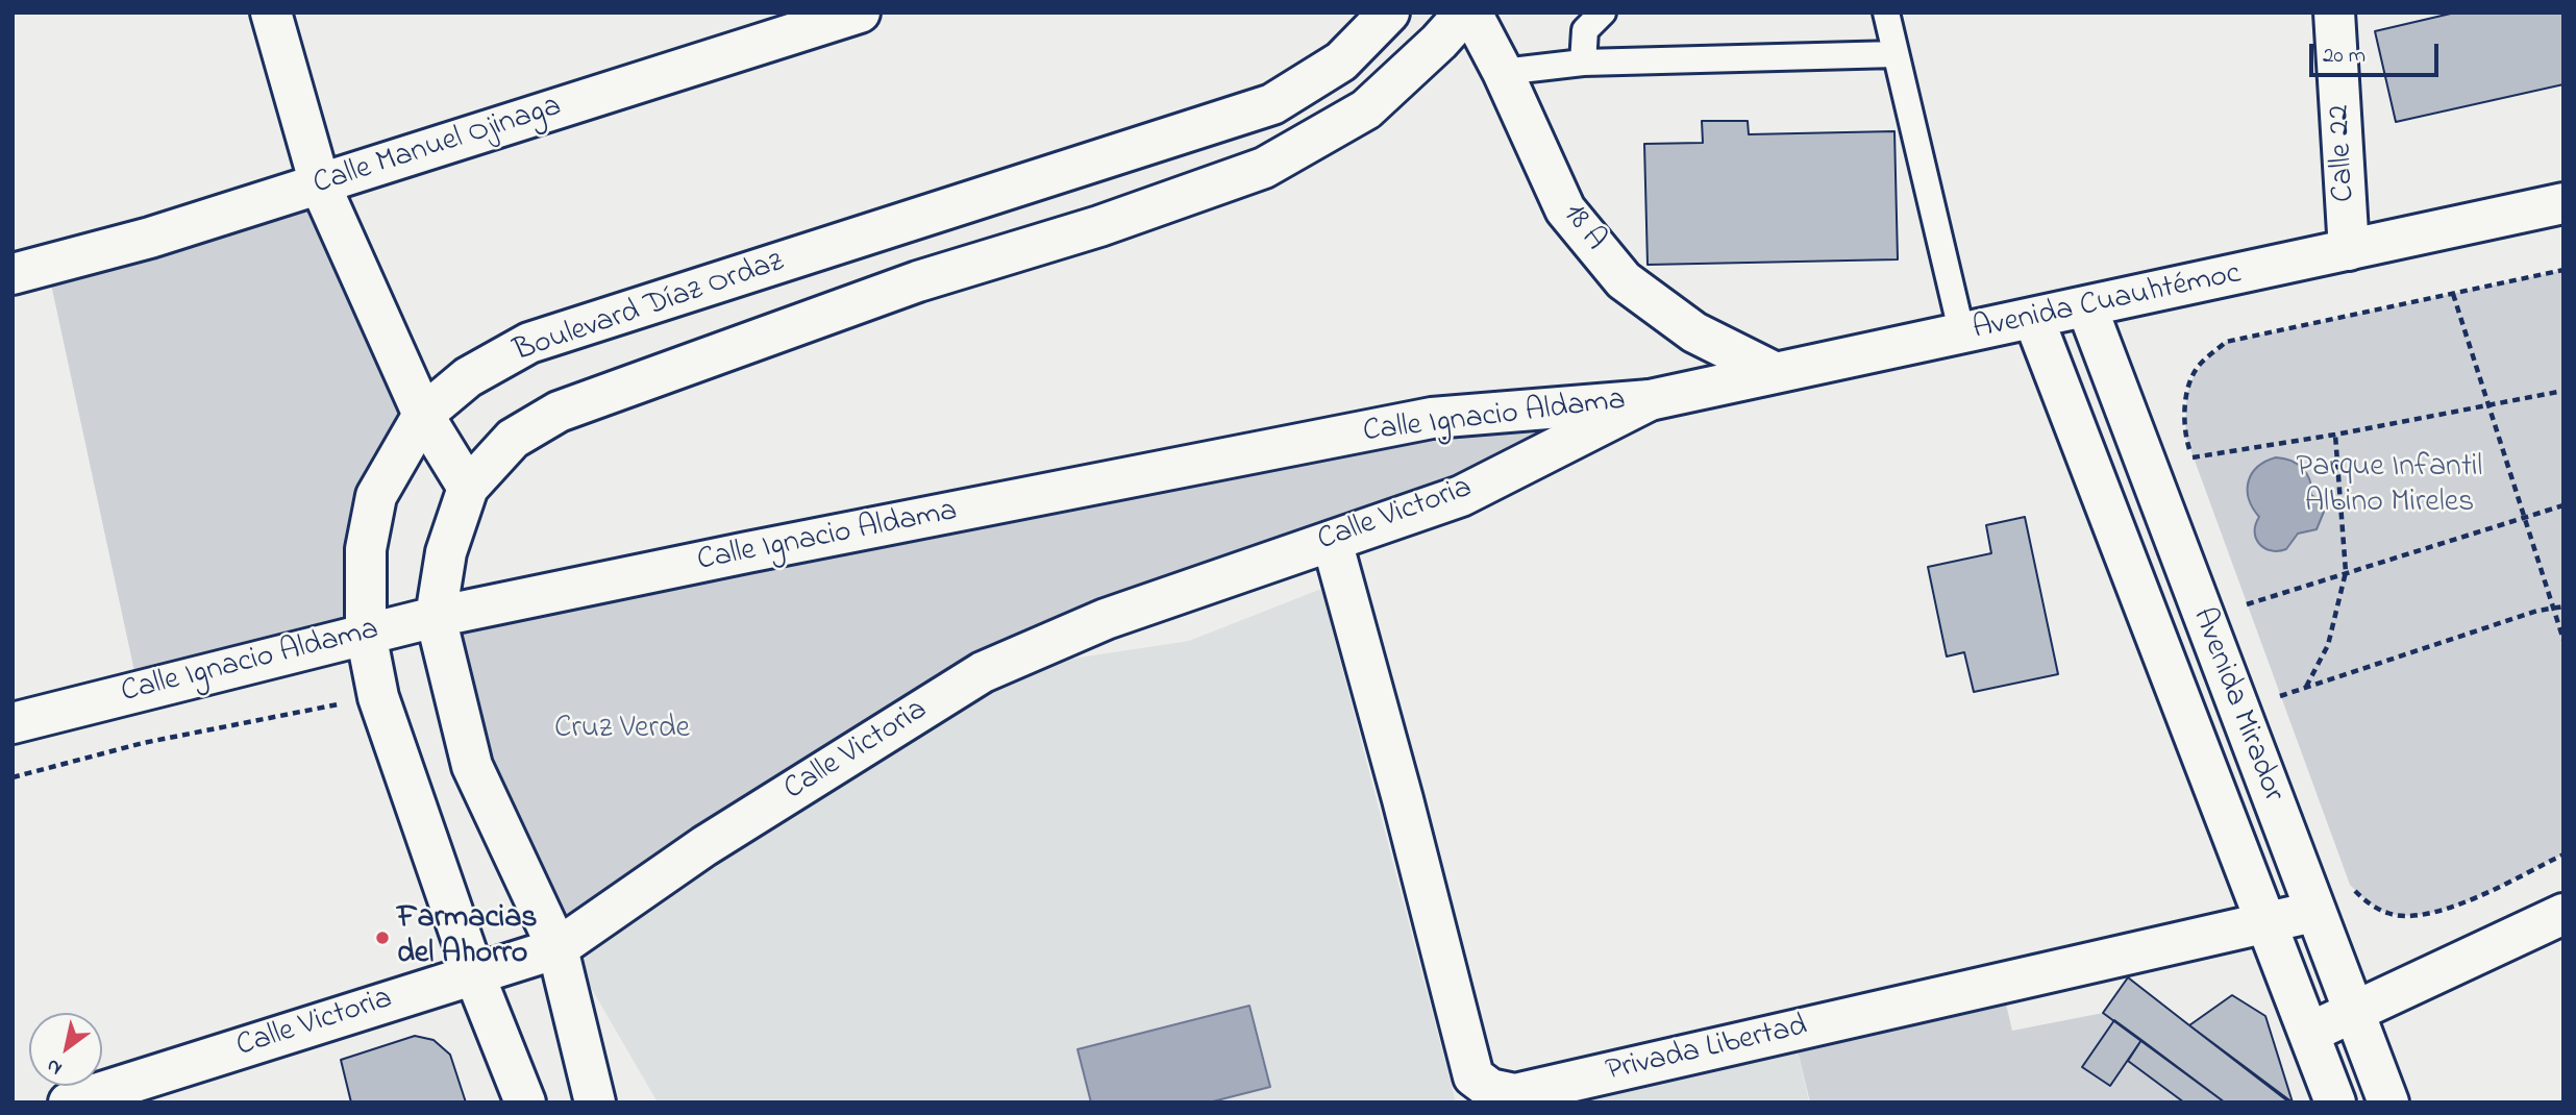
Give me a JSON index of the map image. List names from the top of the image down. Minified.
{"streets":{"main road":["Calle Manuel Ojinaga","Calle 22","18 A","Avenida Cuauhtémoc","Boulevard Díaz Ordaz","Calle Ignacio Aldama","Calle Victoria","Avenida Mirador","Privada Libertad"]},"crossings":[["Calle 22","Avenida Cuauhtémoc"],["18 A","Avenida Cuauhtémoc"],["Avenida Cuauhtémoc","Calle Ignacio Aldama"],["Avenida Cuauhtémoc","Calle Victoria"],["Avenida Cuauhtémoc","Avenida Mirador"],["Boulevard Díaz Ordaz","Calle Ignacio Aldama"],["Boulevard Díaz Ordaz","Calle Victoria"],["Calle Ignacio Aldama","Calle Victoria"],["Calle Victoria","Privada Libertad"],["Avenida Mirador","Privada Libertad"]],"parks":["Parque Infantil Albino Mireles","Cruz Verde"],"places":["Farmacias del Ahorro"],"scale_bar":"20 m","north":"bottom left"}
